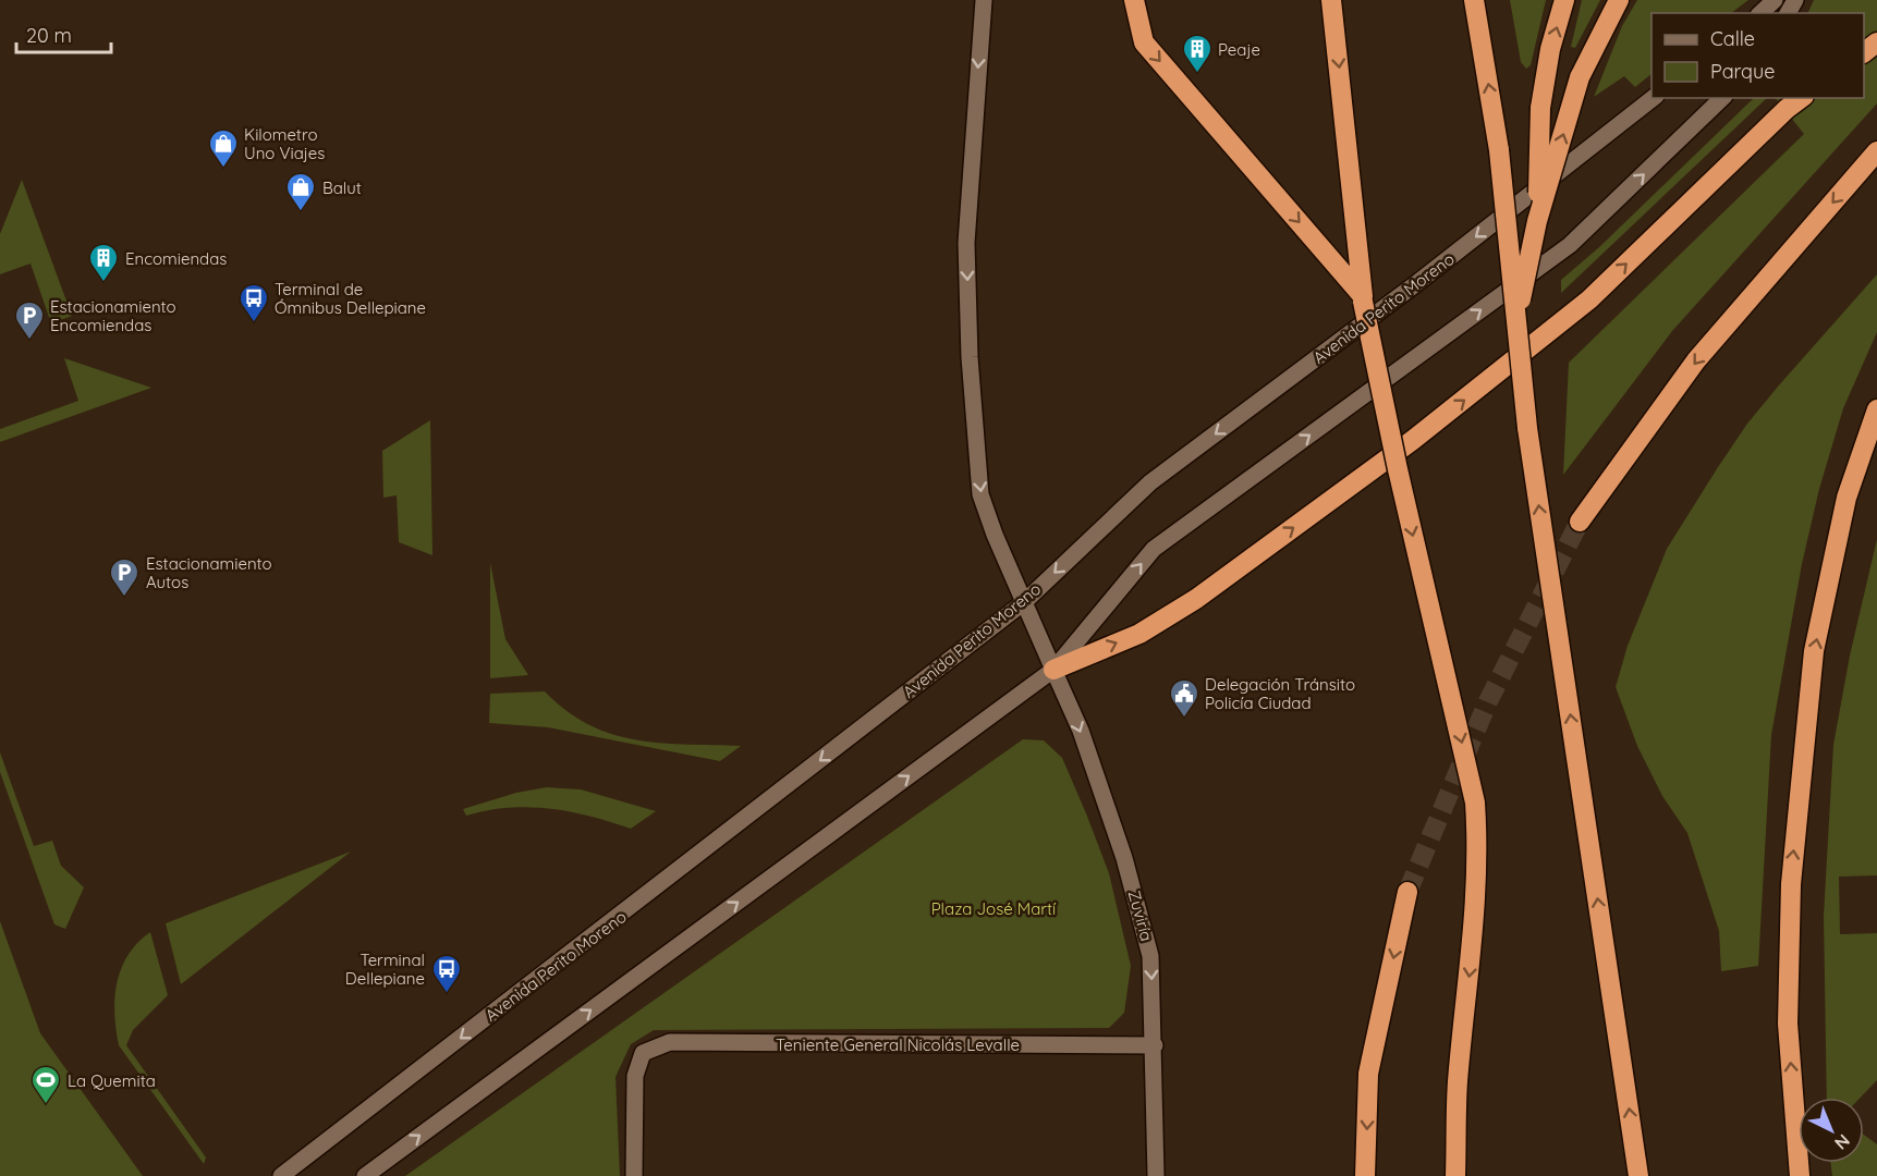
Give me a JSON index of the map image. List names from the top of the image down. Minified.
{"streets":{"main road":["Avenida Perito Moreno","Zuviría","Teniente General Nicolás Levalle"]},"crossings":[["Avenida Perito Moreno","Zuviría"],["Zuviría","Teniente General Nicolás Levalle"]],"one_way":["Zuviría"],"parks":["Plaza José Martí"],"places":{"building":["Peaje","Encomiendas"],"shop":["Kilometro Uno Viajes","Balut"],"bus stop":["Terminal de Ómnibus Dellepiane","Terminal Dellepiane"],"parking":["Estacionamiento Encomiendas","Estacionamiento Autos"],"public building":["Delegación Tránsito Policía Ciudad"],"sports":["La Quemita"]},"legend":["Calle","Parque"],"scale_bar":"20 m","north":"bottom right"}
